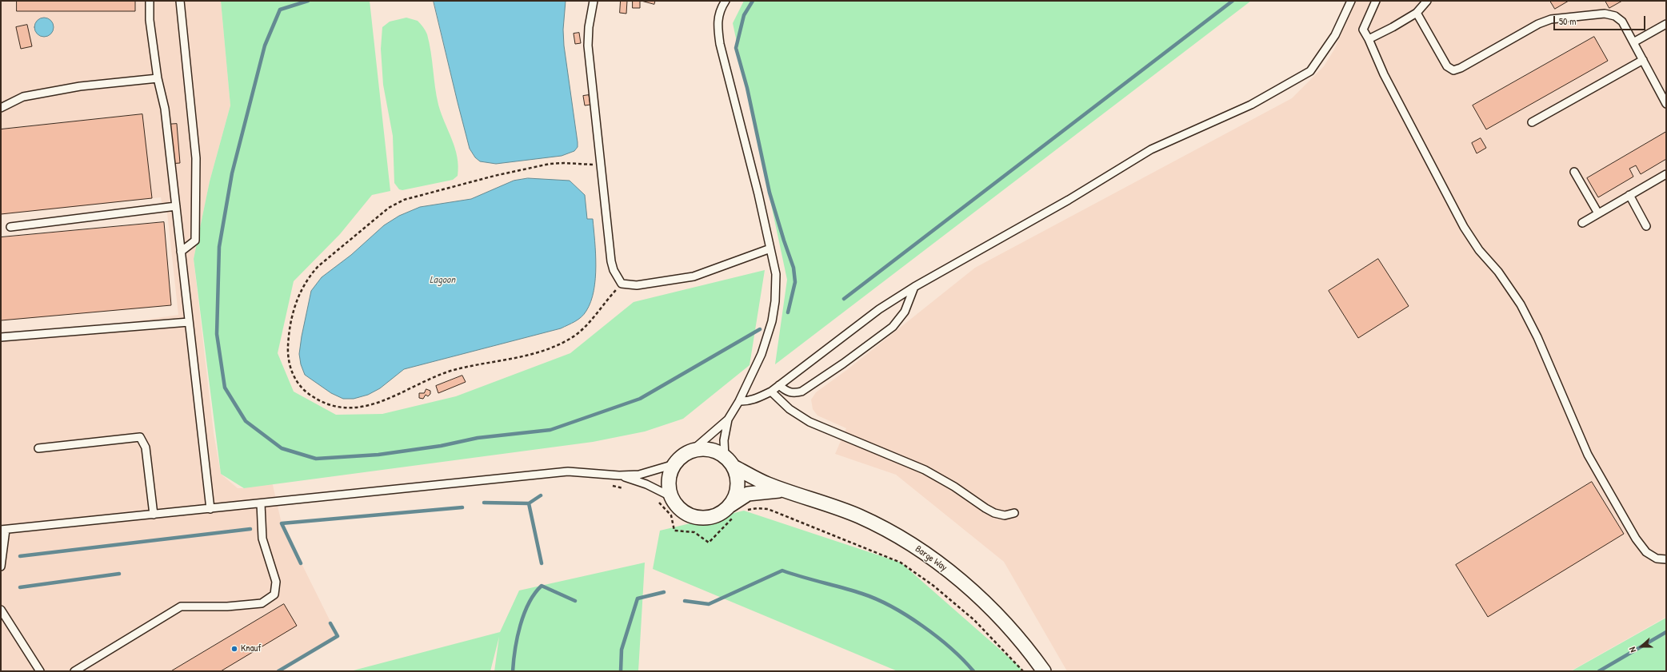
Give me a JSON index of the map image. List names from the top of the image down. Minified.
{"streets":{"street":["Barge Way"]},"water":["Lagoon"],"places":["Knauf"],"scale_bar":"50 m","north":"left"}
